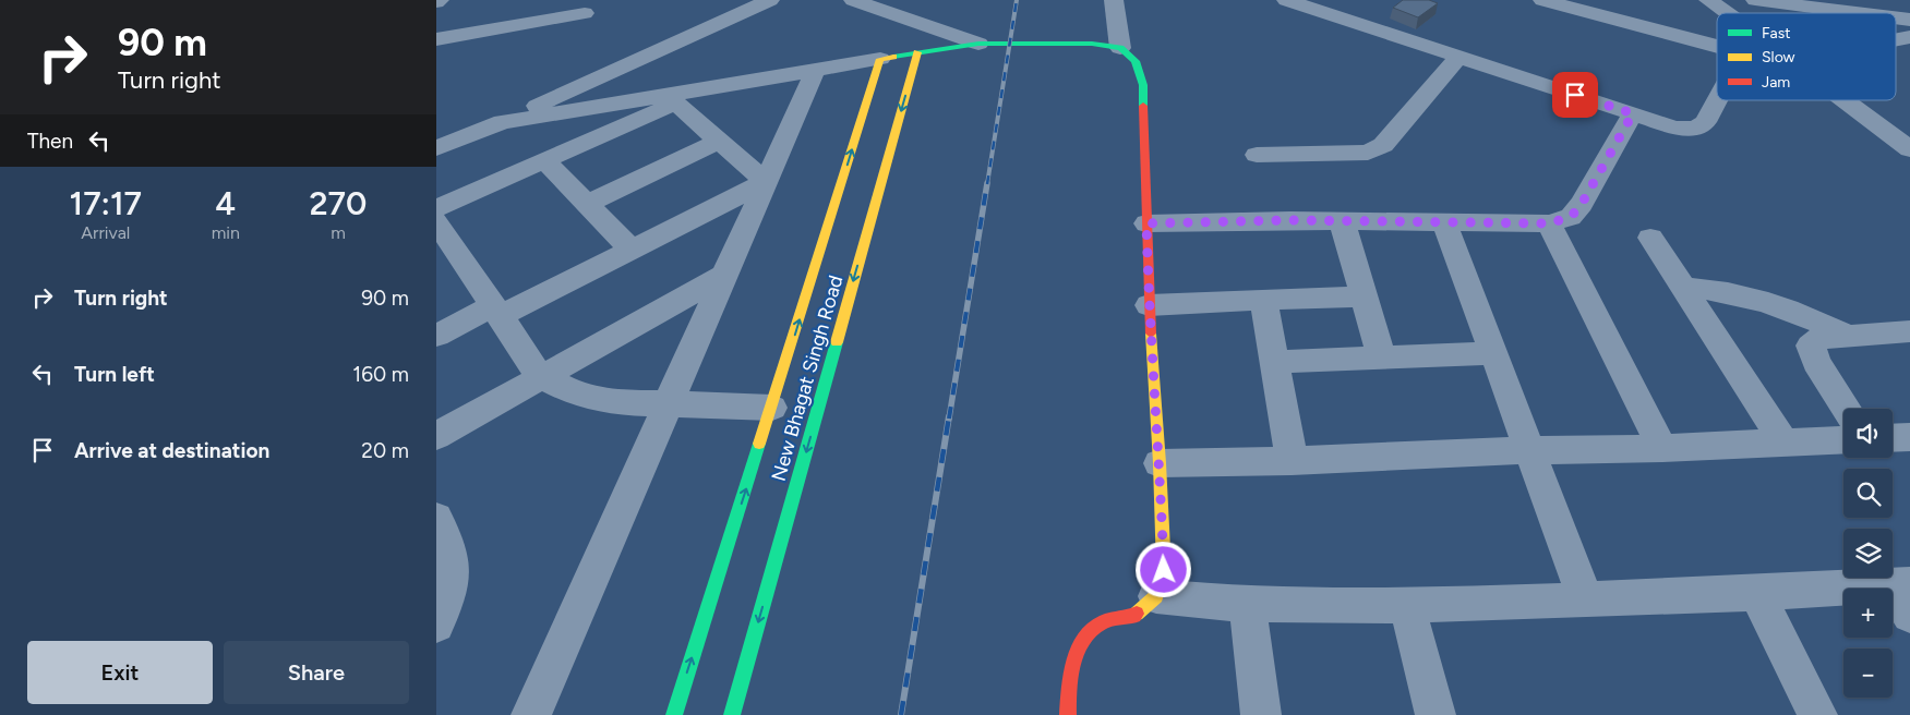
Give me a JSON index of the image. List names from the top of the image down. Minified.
{"streets":{"street":["New Bhagat Singh Road"]},"legend":["Fast","Slow","Jam"],"page":{"turn":["90 m","Turn right"],"then":"Then","eta":["17:17","Arrival","4","min","270","m"],"list":[{"name":"Turn right","value":"90 m"},{"name":"Turn left","value":"160 m"},{"name":"Arrive at destination","value":"20 m"}],"map_buttons":["+","−"],"buttons":["Exit","Share"]}}
